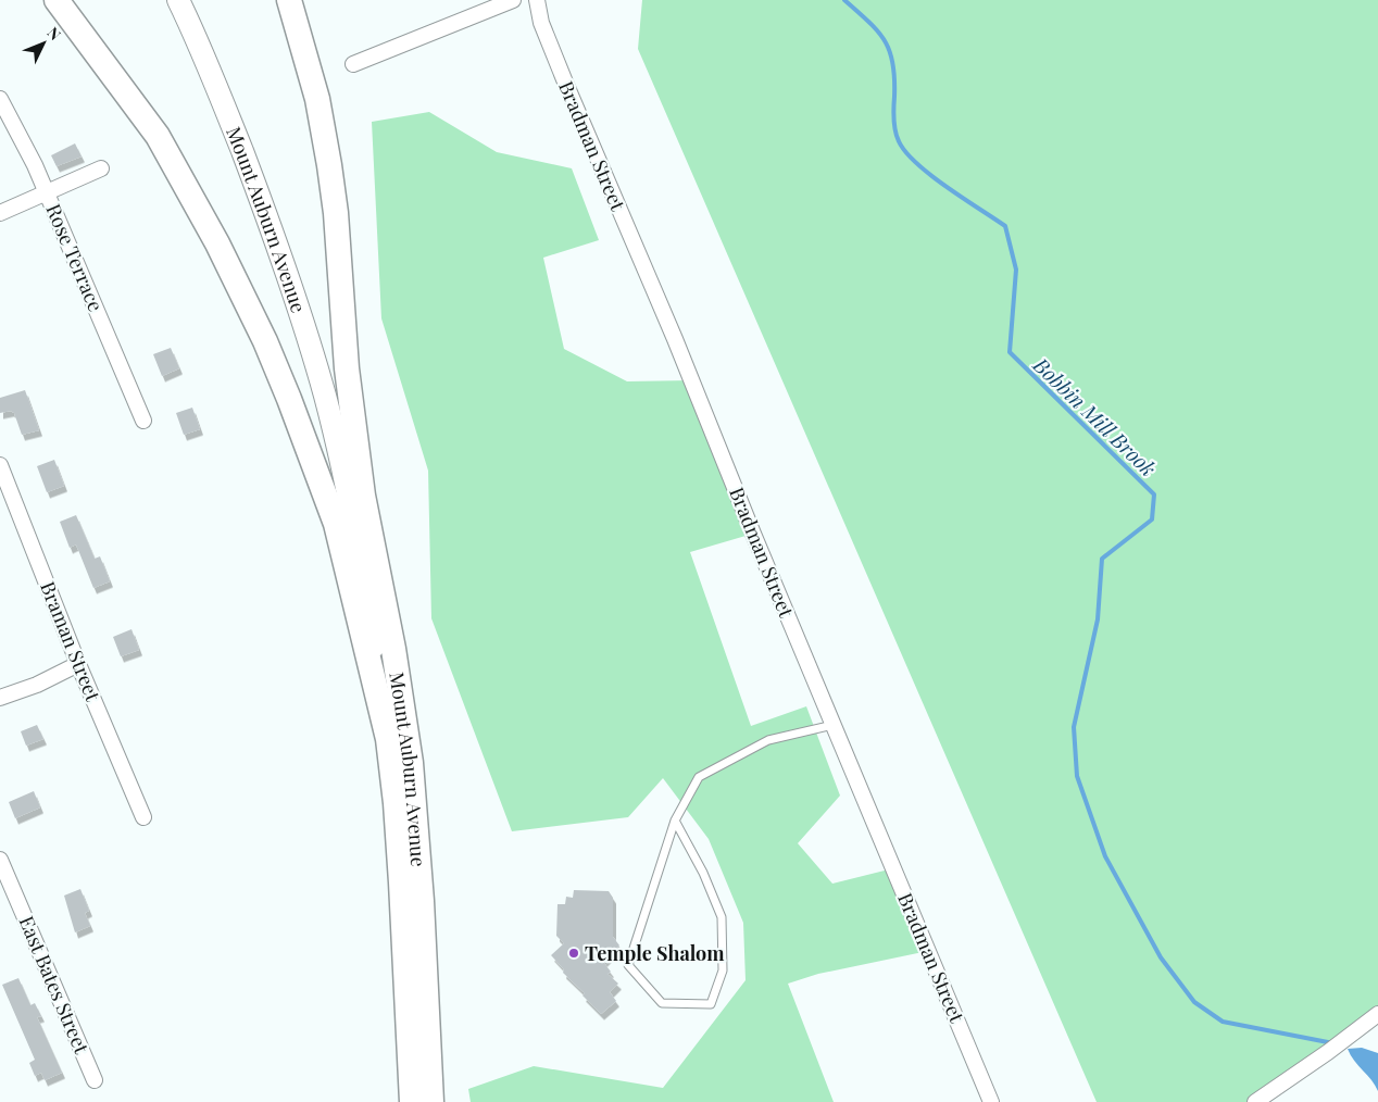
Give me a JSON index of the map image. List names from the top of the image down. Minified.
{"streets":{"main road":["Mount Auburn Avenue"],"street":["Bradman Street","Rose Terrace","Braman Street","East Bates Street"]},"water":["Bobbin Mill Brook"],"places":["Temple Shalom"],"north":"top right"}
